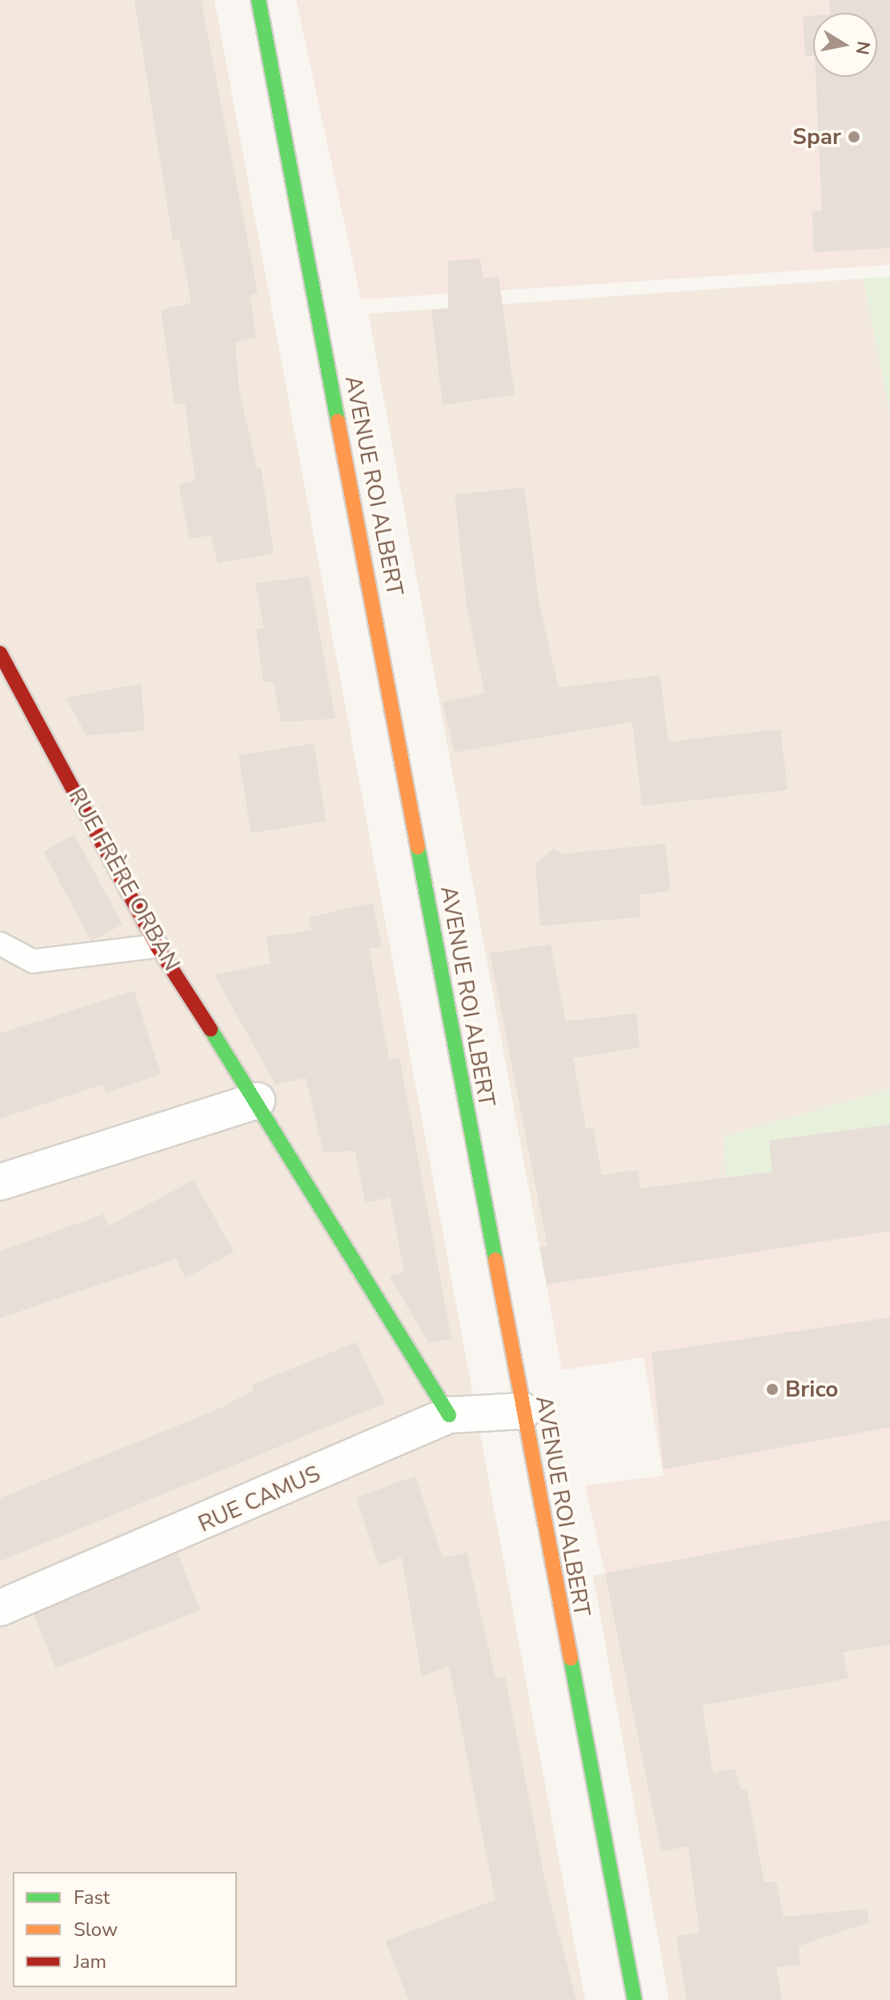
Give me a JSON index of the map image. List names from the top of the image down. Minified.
{"streets":{"main road":["AVENUE ROI ALBERT","RUE FRÈRE ORBAN"],"street":["RUE CAMUS"]},"crossings":[["AVENUE ROI ALBERT","RUE CAMUS"],["RUE FRÈRE ORBAN","RUE CAMUS"]],"places":["Spar","Brico"],"legend":["Fast","Slow","Jam"],"north":"right"}
